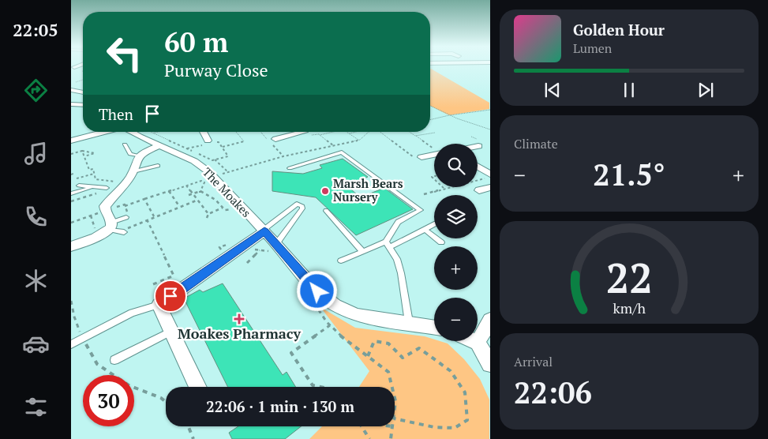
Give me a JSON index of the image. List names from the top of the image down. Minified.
{"streets":{"street":["The Moakes"]},"places":{"other":["Marsh Bears Nursery"],"health":["Moakes Pharmacy"]},"page":{"tabs":"22:05","turn":["60 m","Purway Close"],"song":["Golden Hour","Lumen"],"then":"Then","tile":["Climate",["Arrival","22:06"]],"map_buttons":["+","−"],"heat":["−","21.5°","+"],"limit":"30","trip":"22:06 · 1 min · 130 m","gauge":["22","km/h"]}}
